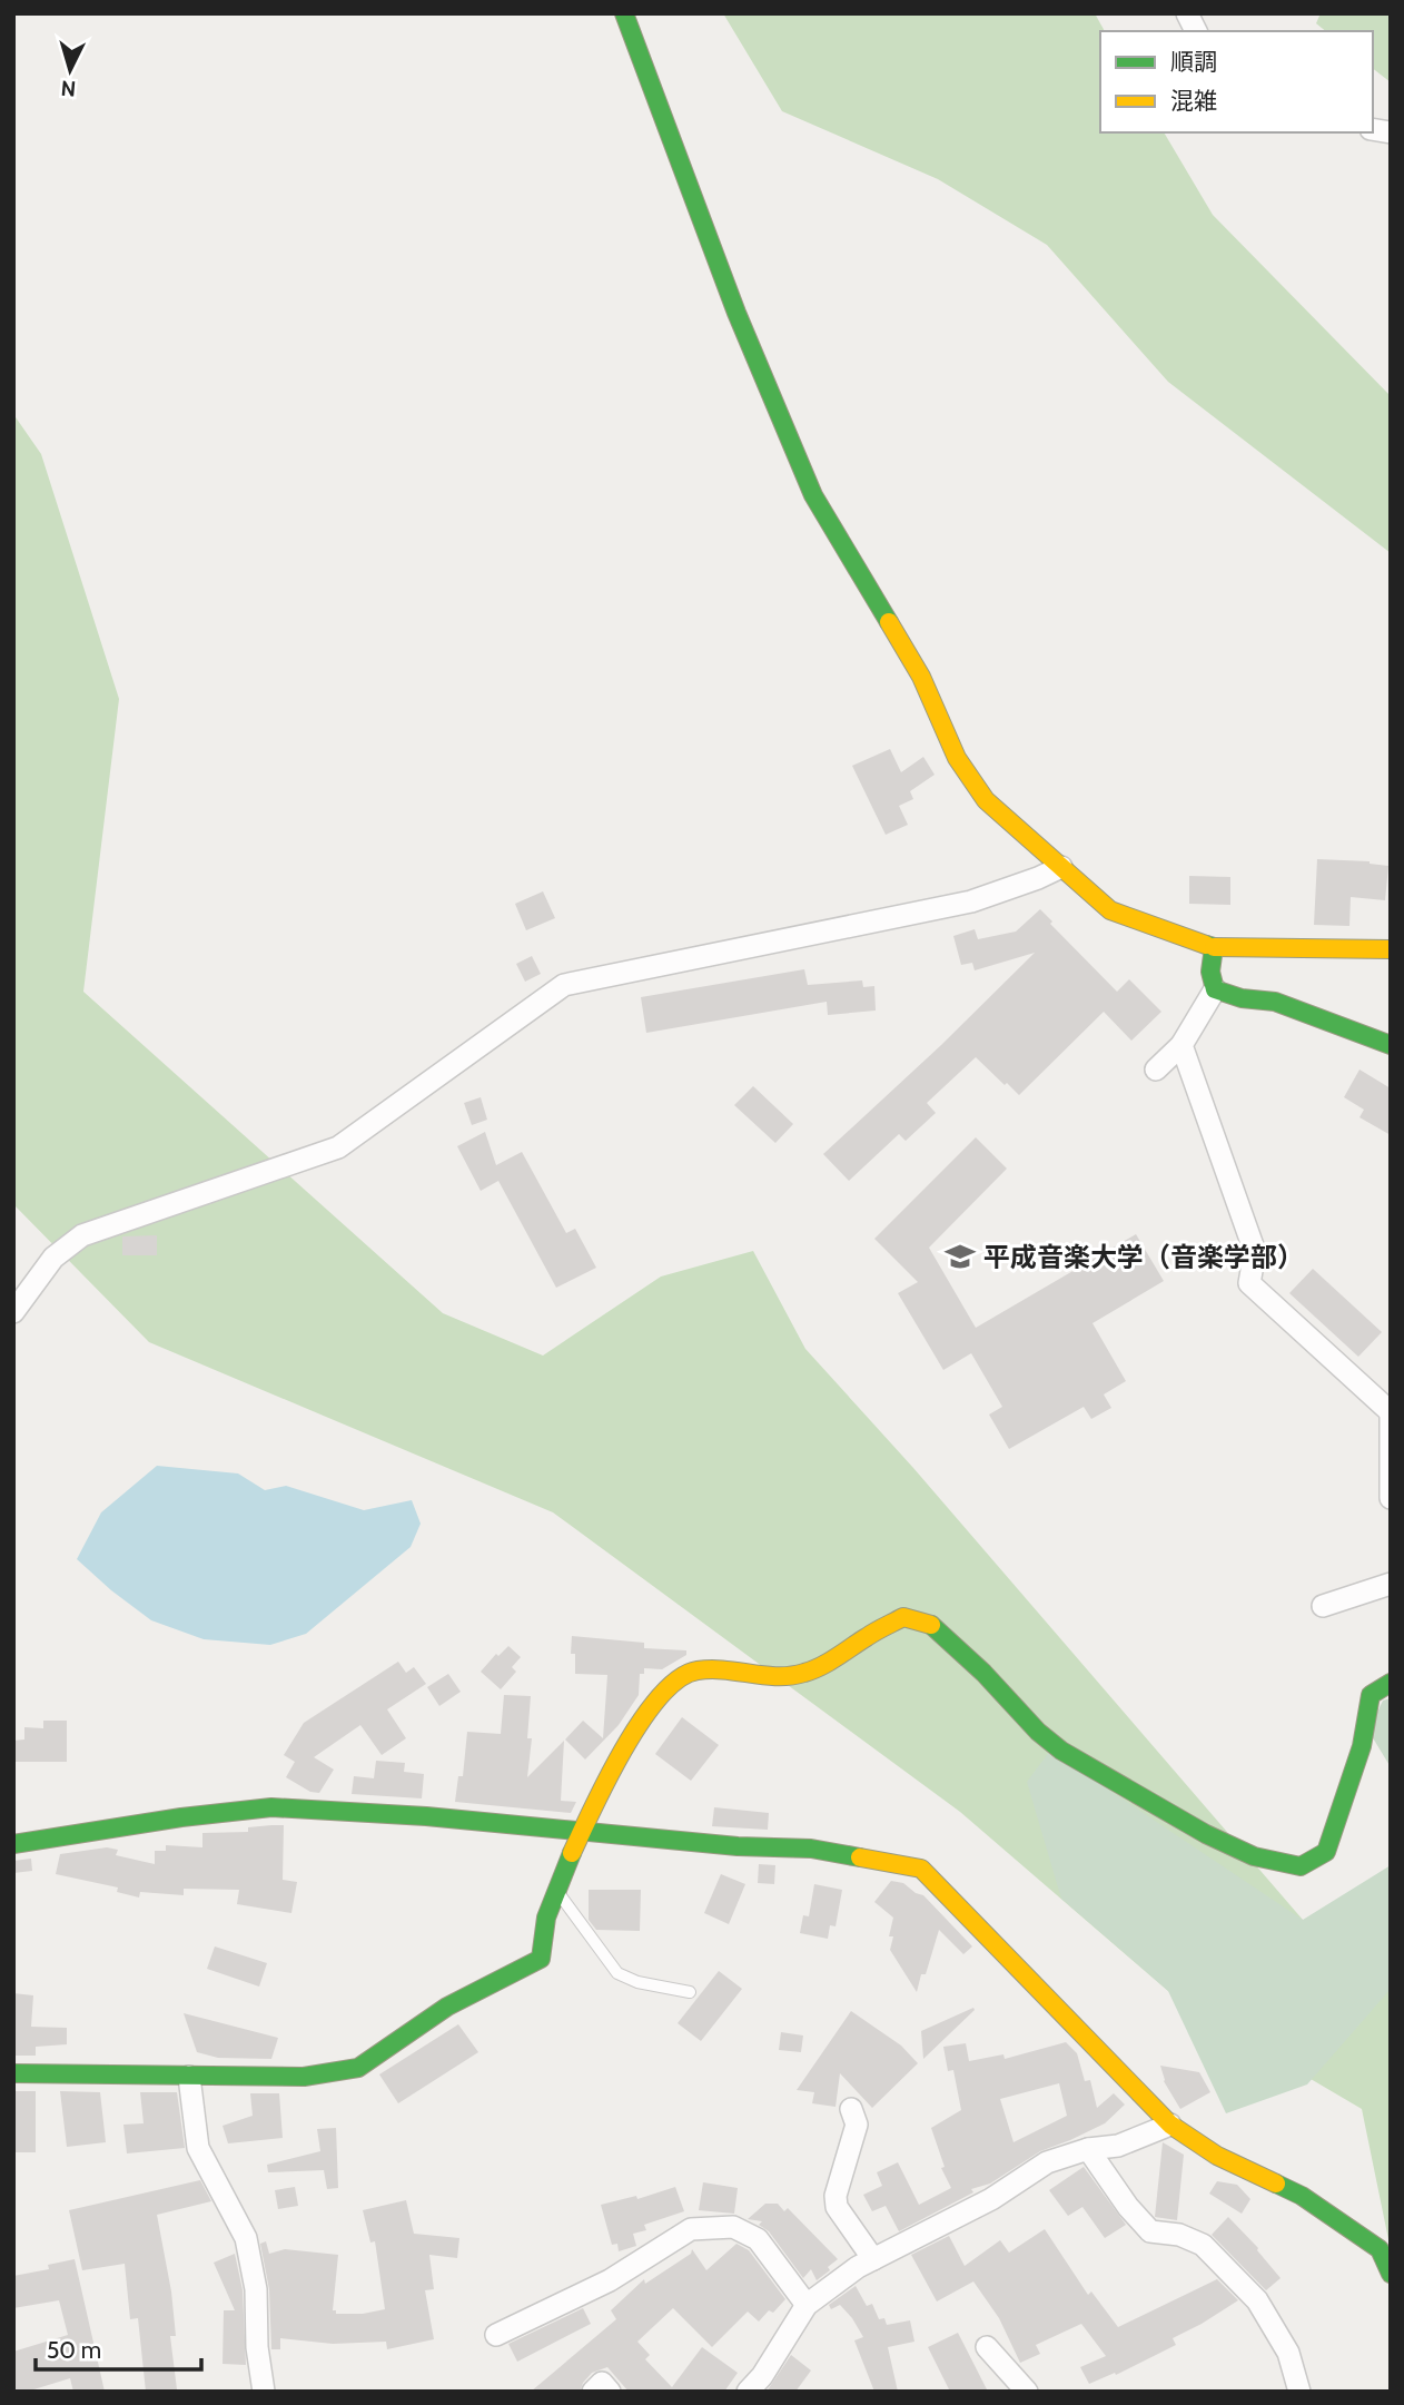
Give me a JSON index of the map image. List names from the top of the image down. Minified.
{"places":{"school or university":["平成音楽大学（音楽学部）"]},"legend":["順調","混雑"],"scale_bar":"50 m","north":"bottom"}
